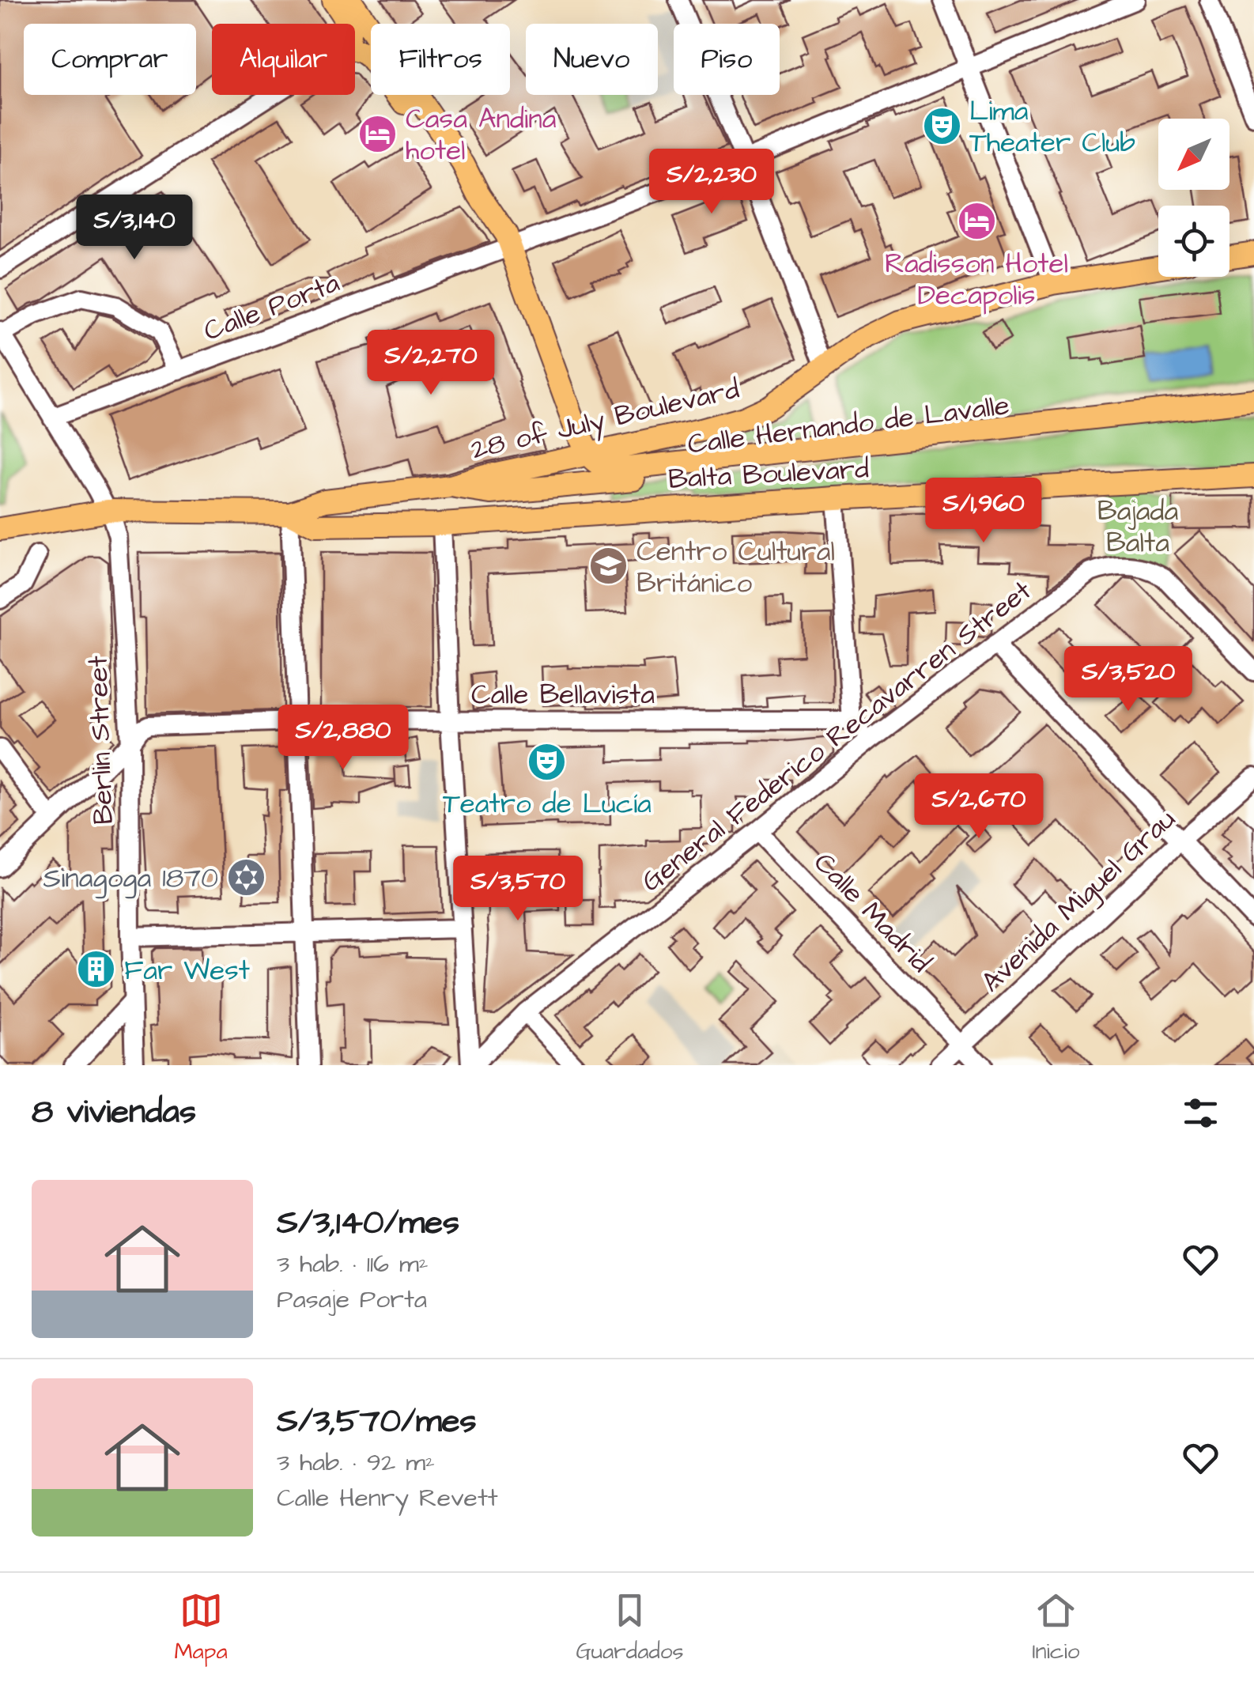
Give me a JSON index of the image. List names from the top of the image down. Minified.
{"streets":{"main road":["28 of July Boulevard","Calle Hernando de Lavalle","Balta Boulevard"],"street":["Calle Porta","Calle Bellavista","General Federico Recavarren Street","Berlin Street","Avenida Miguel Grau","Calle Madrid"]},"crossings":[["Calle Porta","Berlin Street"],["28 of July Boulevard","Calle Hernando de Lavalle"],["28 of July Boulevard","Balta Boulevard"],["Calle Bellavista","Berlin Street"],["General Federico Recavarren Street","Calle Madrid"],["Avenida Miguel Grau","Calle Madrid"]],"parks":["Bajada Balta"],"places":{"theatre":["Lima Theater Club","Teatro de Lucía"],"hotel":["Casa Andina hotel","Radisson Hotel Decapolis"],"school or university":["Centro Cultural Británico"],"synagogue":["Sinagoga 1870"],"building":["Far West"]},"north":"bottom left","page":{"chip":["Comprar","Alquilar","Filtros","Nuevo","Piso"],"price":["S/2,230","S/3,140","S/2,270","S/1,960","S/3,520","S/2,880","S/2,670","S/3,570"],"heading":"8 viviendas","list":[{"name":"S/3,140/mes","note":"3 hab. · 116 m² · Pasaje Porta"},{"name":"S/3,570/mes","note":"3 hab. · 92 m² · Calle Henry Revett"}],"tabs":["Mapa","Guardados","Inicio"]}}
